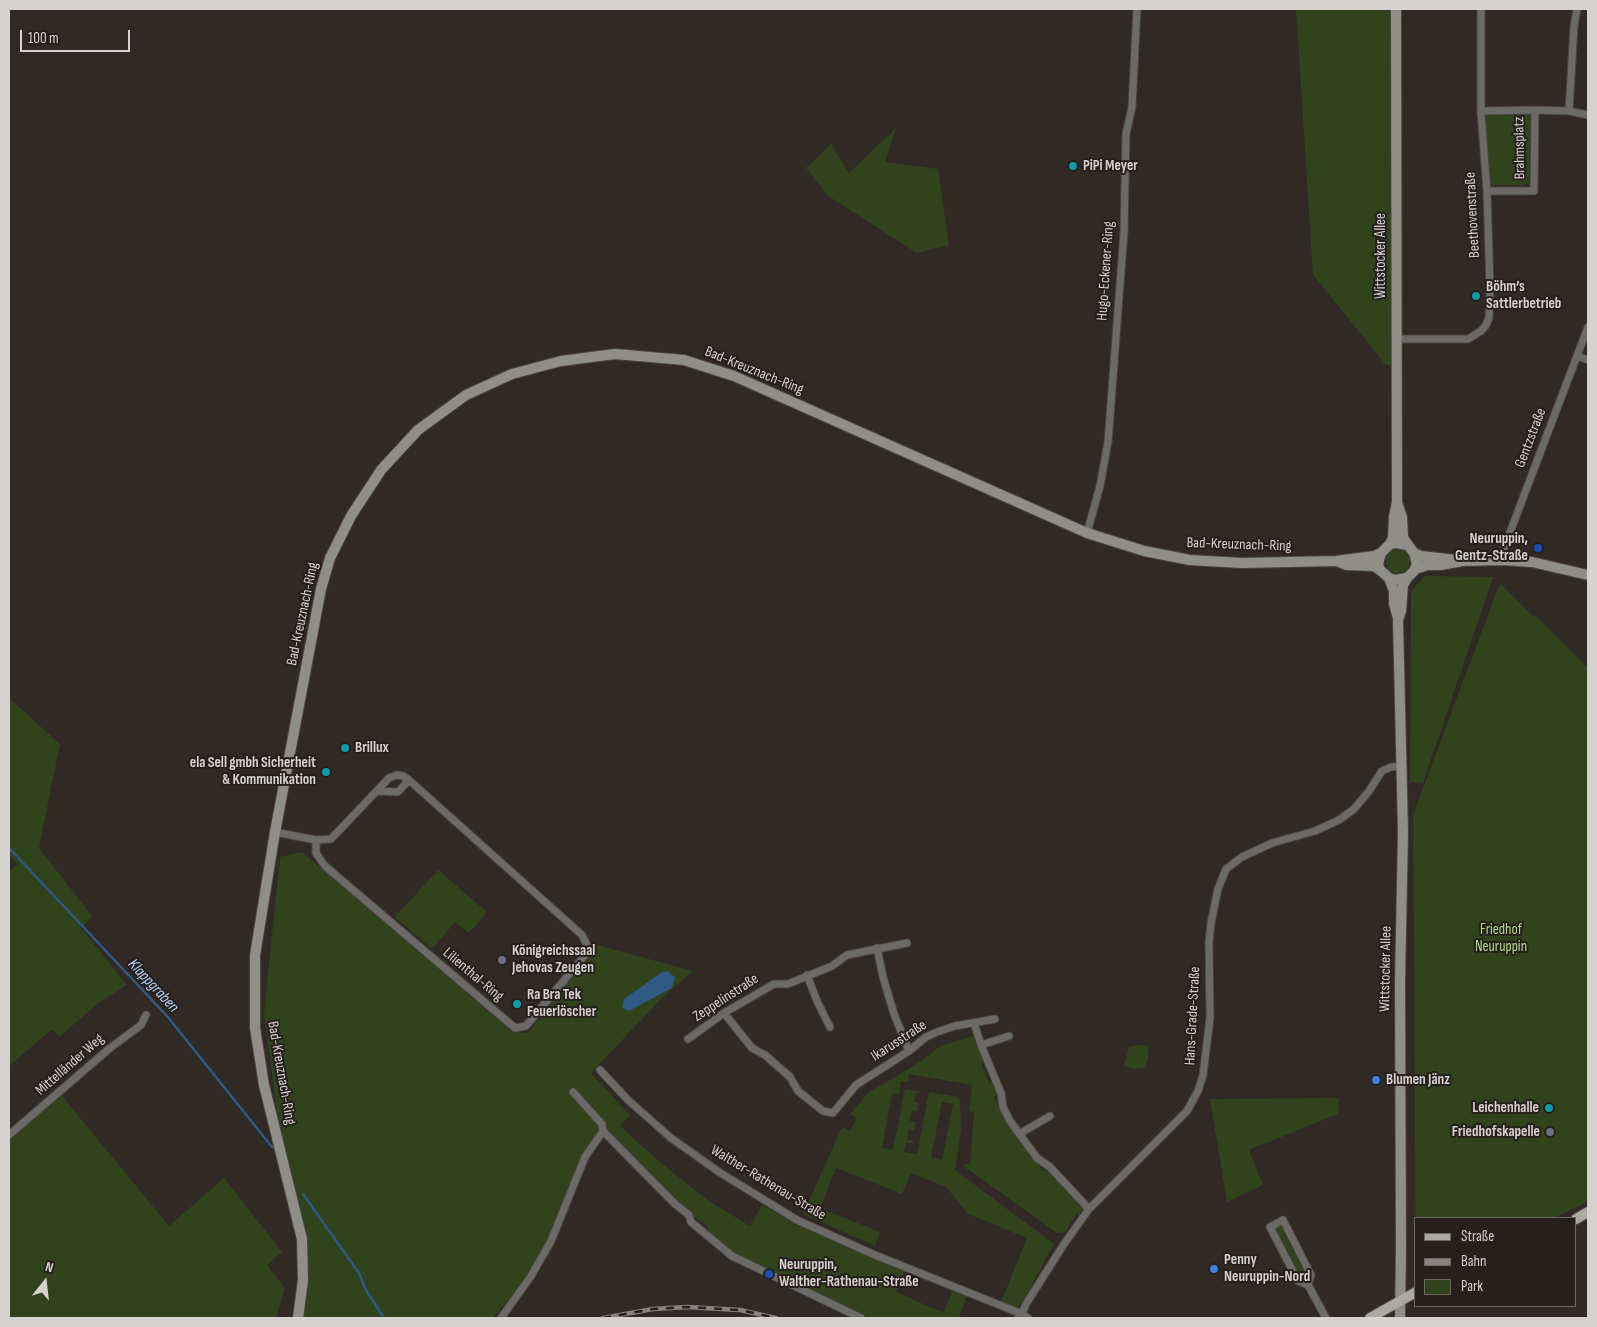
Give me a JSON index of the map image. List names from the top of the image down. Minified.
{"streets":{"main road":["Wittstocker Allee","Bad-Kreuznach-Ring"],"street":["Brahmsplatz","Beethovenstraße","Hugo-Eckener-Ring","Gentzstraße","Lilienthal-Ring","Zeppelinstraße","Hans-Grade-Straße","Ikarusstraße","Mittelländer Weg","Walther-Rathenau-Straße"]},"crossings":[["Brahmsplatz","Beethovenstraße"],["Beethovenstraße","Wittstocker Allee"],["Wittstocker Allee","Bad-Kreuznach-Ring"],["Wittstocker Allee","Hans-Grade-Straße"],["Hugo-Eckener-Ring","Bad-Kreuznach-Ring"],["Zeppelinstraße","Ikarusstraße"],["Hans-Grade-Straße","Walther-Rathenau-Straße"]],"water":["Klappgraben"],"parks":["Friedhof Neuruppin"],"places":["PiPi Meyer","Böhm’s Sattlerbetrieb","Neuruppin, Gentz-Straße","Brillux","ela Sell gmbh Sicherheit & Kommunikation","Königreichssaal Jehovas Zeugen","Ra Bra Tek Feuerlöscher","Blumen Jänz","Leichenhalle","Friedhofskapelle","Penny Neuruppin-Nord","Neuruppin, Walther-Rathenau-Straße"],"legend":["Straße","Bahn","Park"],"scale_bar":"100 m","north":"top"}
